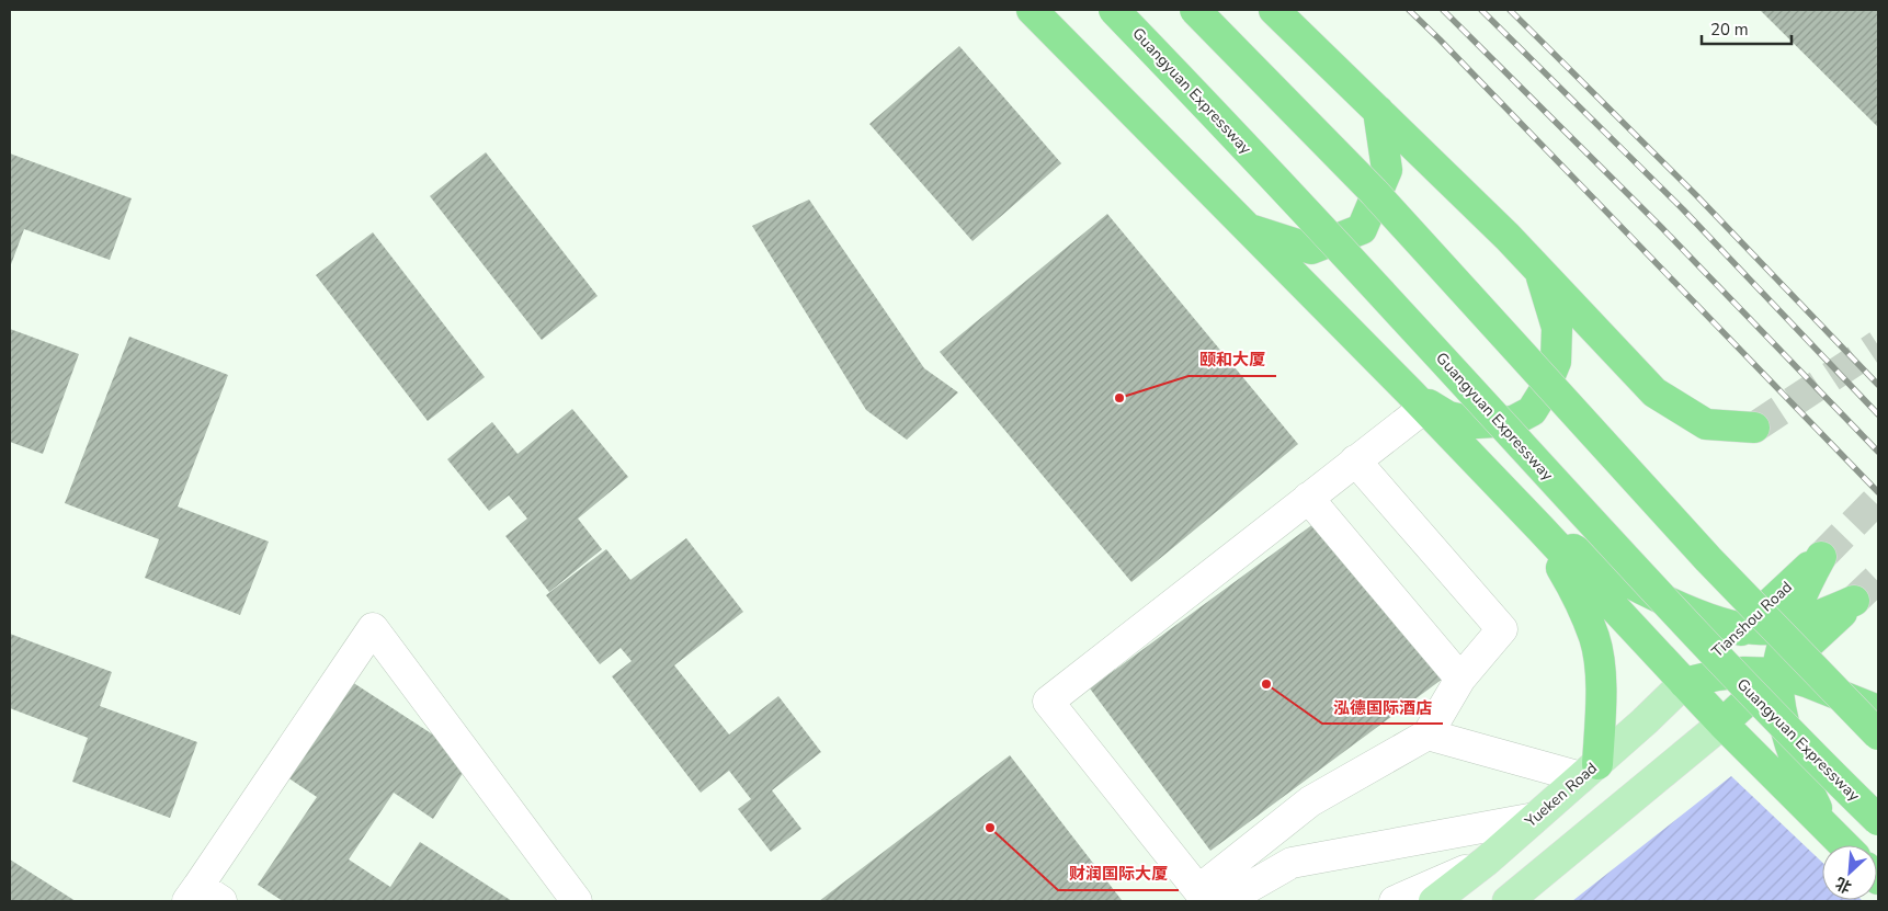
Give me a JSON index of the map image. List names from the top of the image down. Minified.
{"streets":{"highway":["Guangyuan Expressway","Tianshou Road"],"main road":["Yueken Road"]},"crossings":[["Tianshou Road","Yueken Road"]],"places":["颐和大厦","泓德国际酒店","财润国际大厦"],"scale_bar":"20 m","north":"bottom left"}
